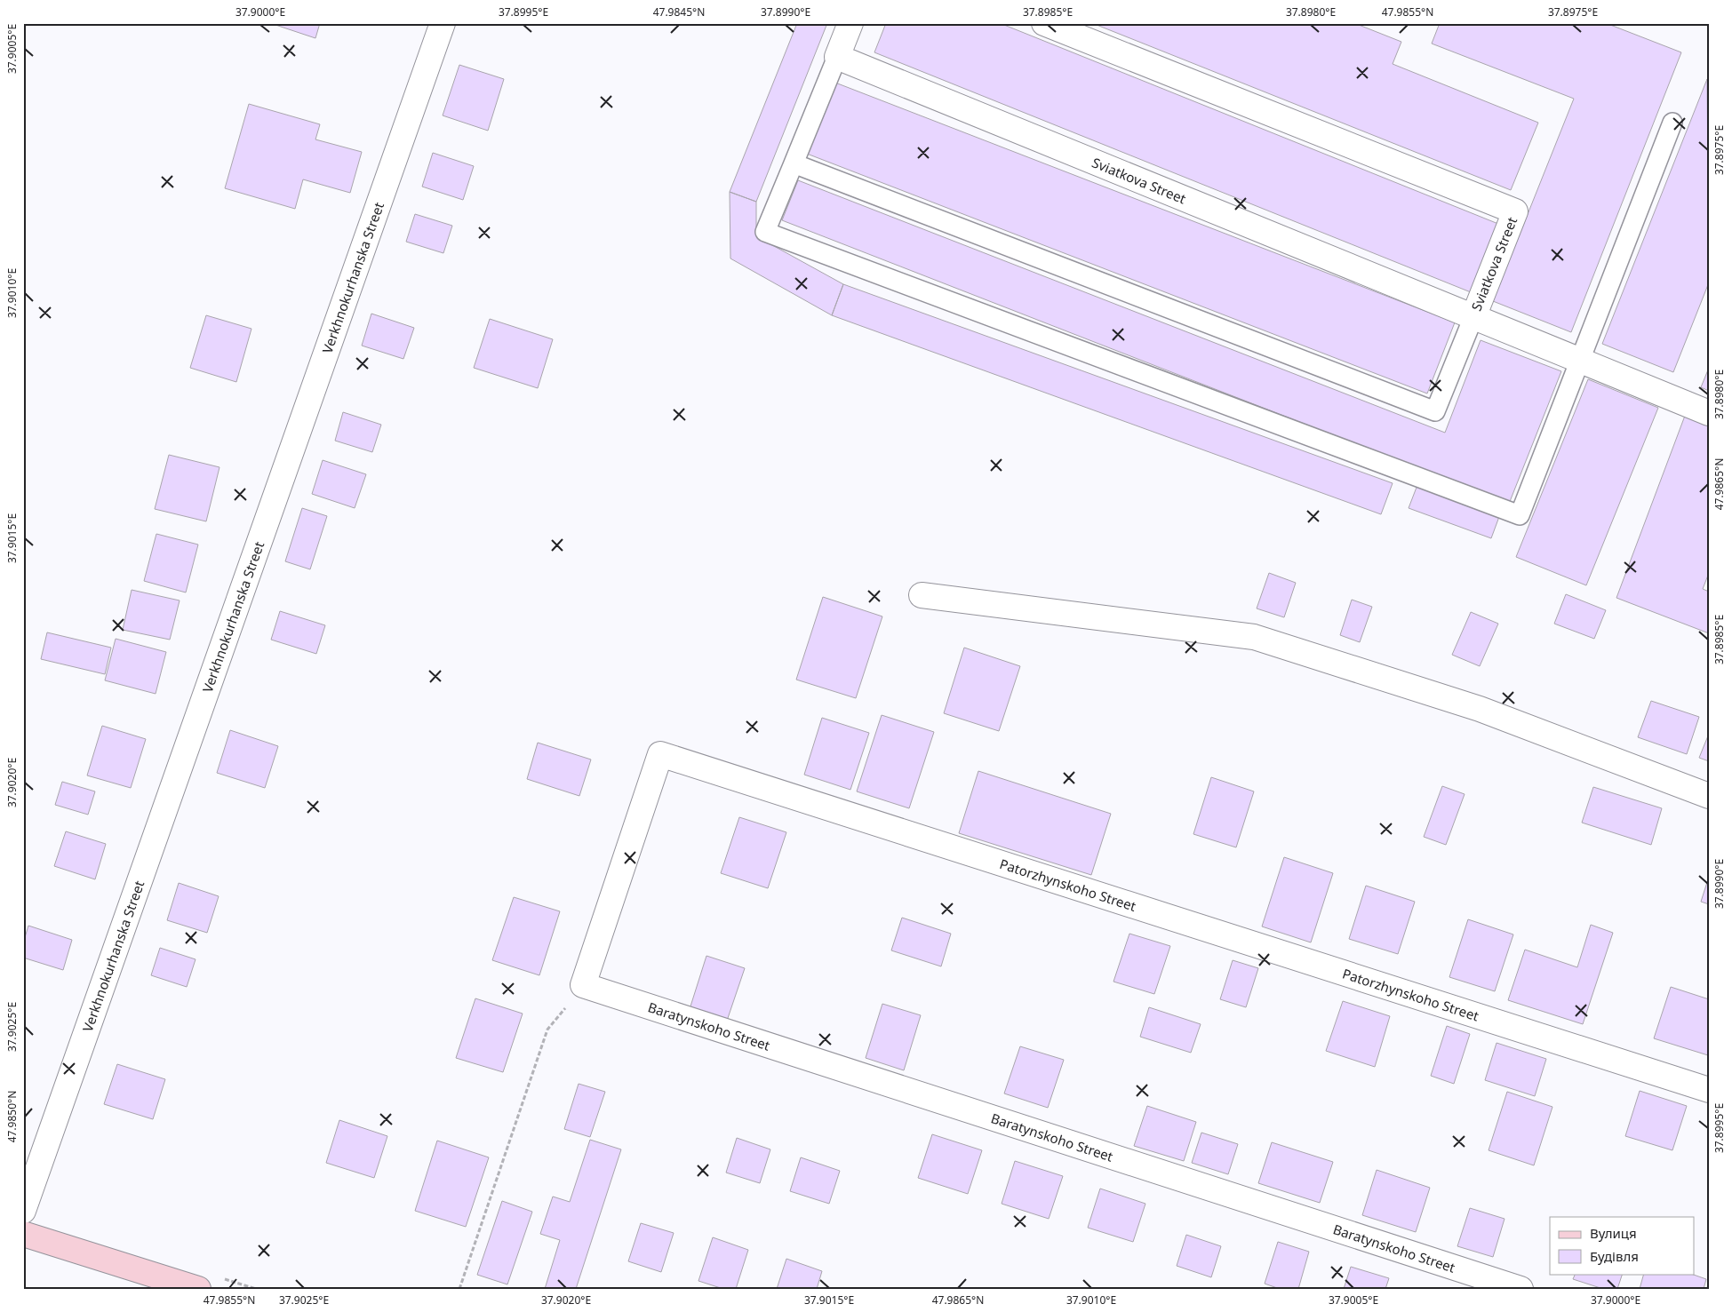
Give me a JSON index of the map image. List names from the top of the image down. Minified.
{"streets":{"street":["Sviatkova Street","Verkhnokurhanska Street","Patorzhynskoho Street","Baratynskoho Street"]},"crossings":[["Patorzhynskoho Street","Baratynskoho Street"]],"legend":["Вулиця","Будівля"],"coordinates":["37.9000°E","37.8995°E","47.9845°N","37.8990°E","37.8985°E","37.8980°E","47.9855°N","37.8975°E","37.9005°E","37.9010°E","47.9865°N","37.9015°E","37.9020°E","37.9025°E","47.9850°N"]}
